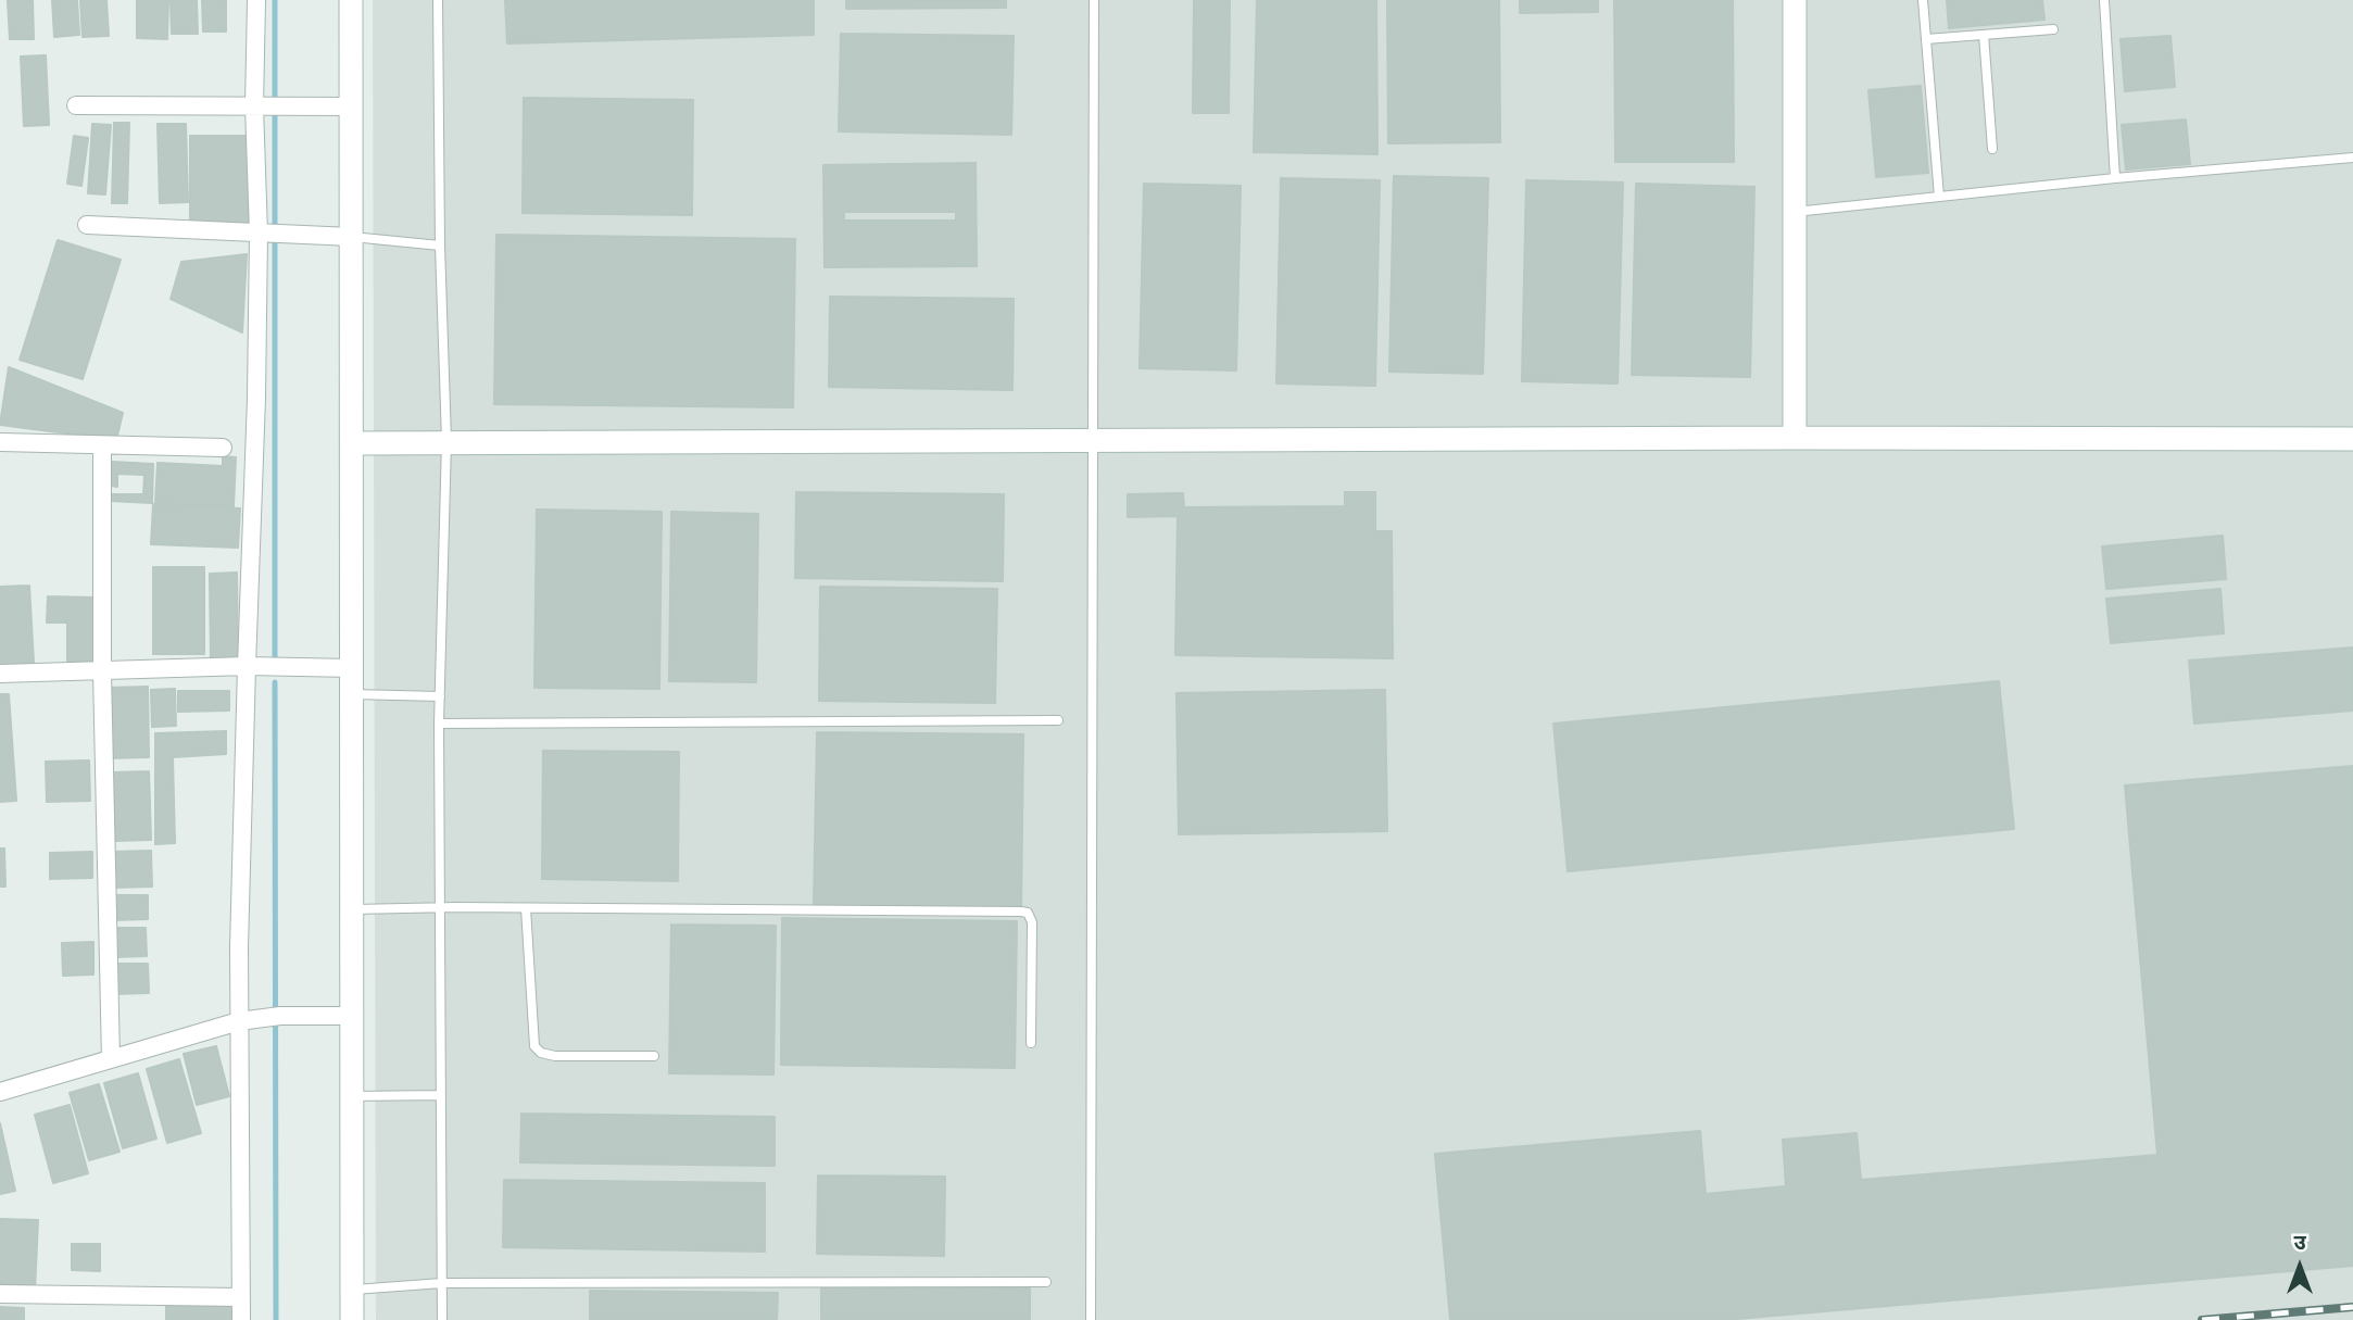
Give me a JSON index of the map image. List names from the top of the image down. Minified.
{"north":"top"}
